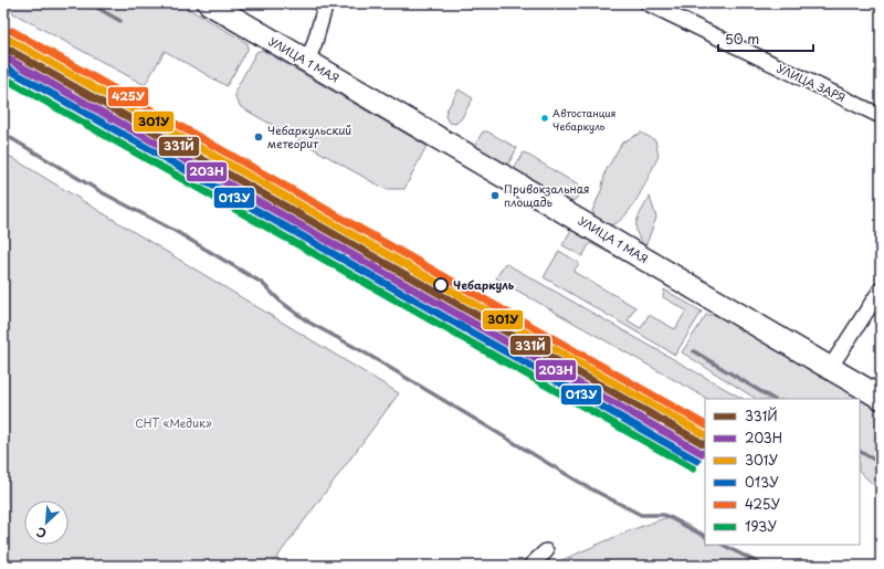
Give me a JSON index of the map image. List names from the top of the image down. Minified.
{"streets":{"main road":["УЛИЦА 1 МАЯ"],"street":["УЛИЦА ЗАРЯ"]},"parks":["СНТ «Медик»"],"places":["Автостанция Чебаркуль","Чебаркульский метеорит","Привокзальная площадь","Чебаркуль"],"lines":["transit line 425У","transit line 301У","transit line 331Й","transit line 203Н","transit line 013У","transit line 193У"],"legend":["331Й","203Н","301У","013У","425У","193У"],"scale_bar":"50 m","north":"bottom left"}
